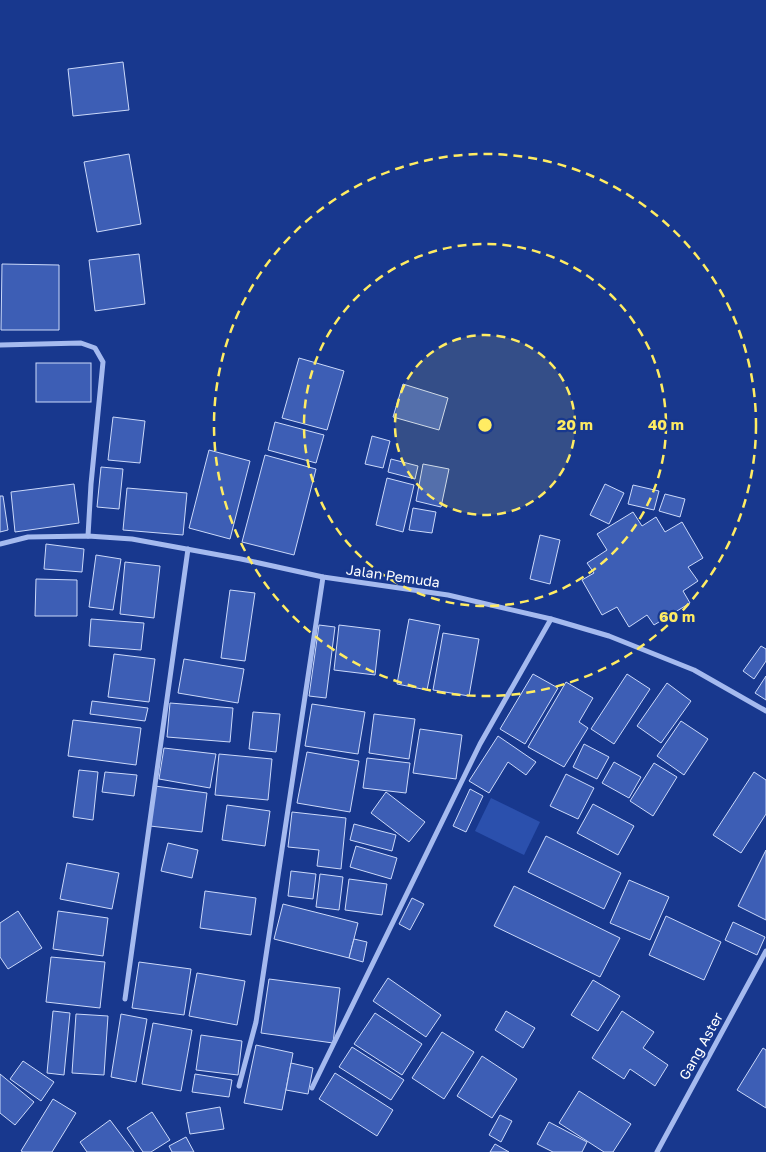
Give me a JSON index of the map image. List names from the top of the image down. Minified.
{"streets":{"street":["Jalan Pemuda","Gang Aster"]},"rings":["20 m","40 m","60 m"]}
